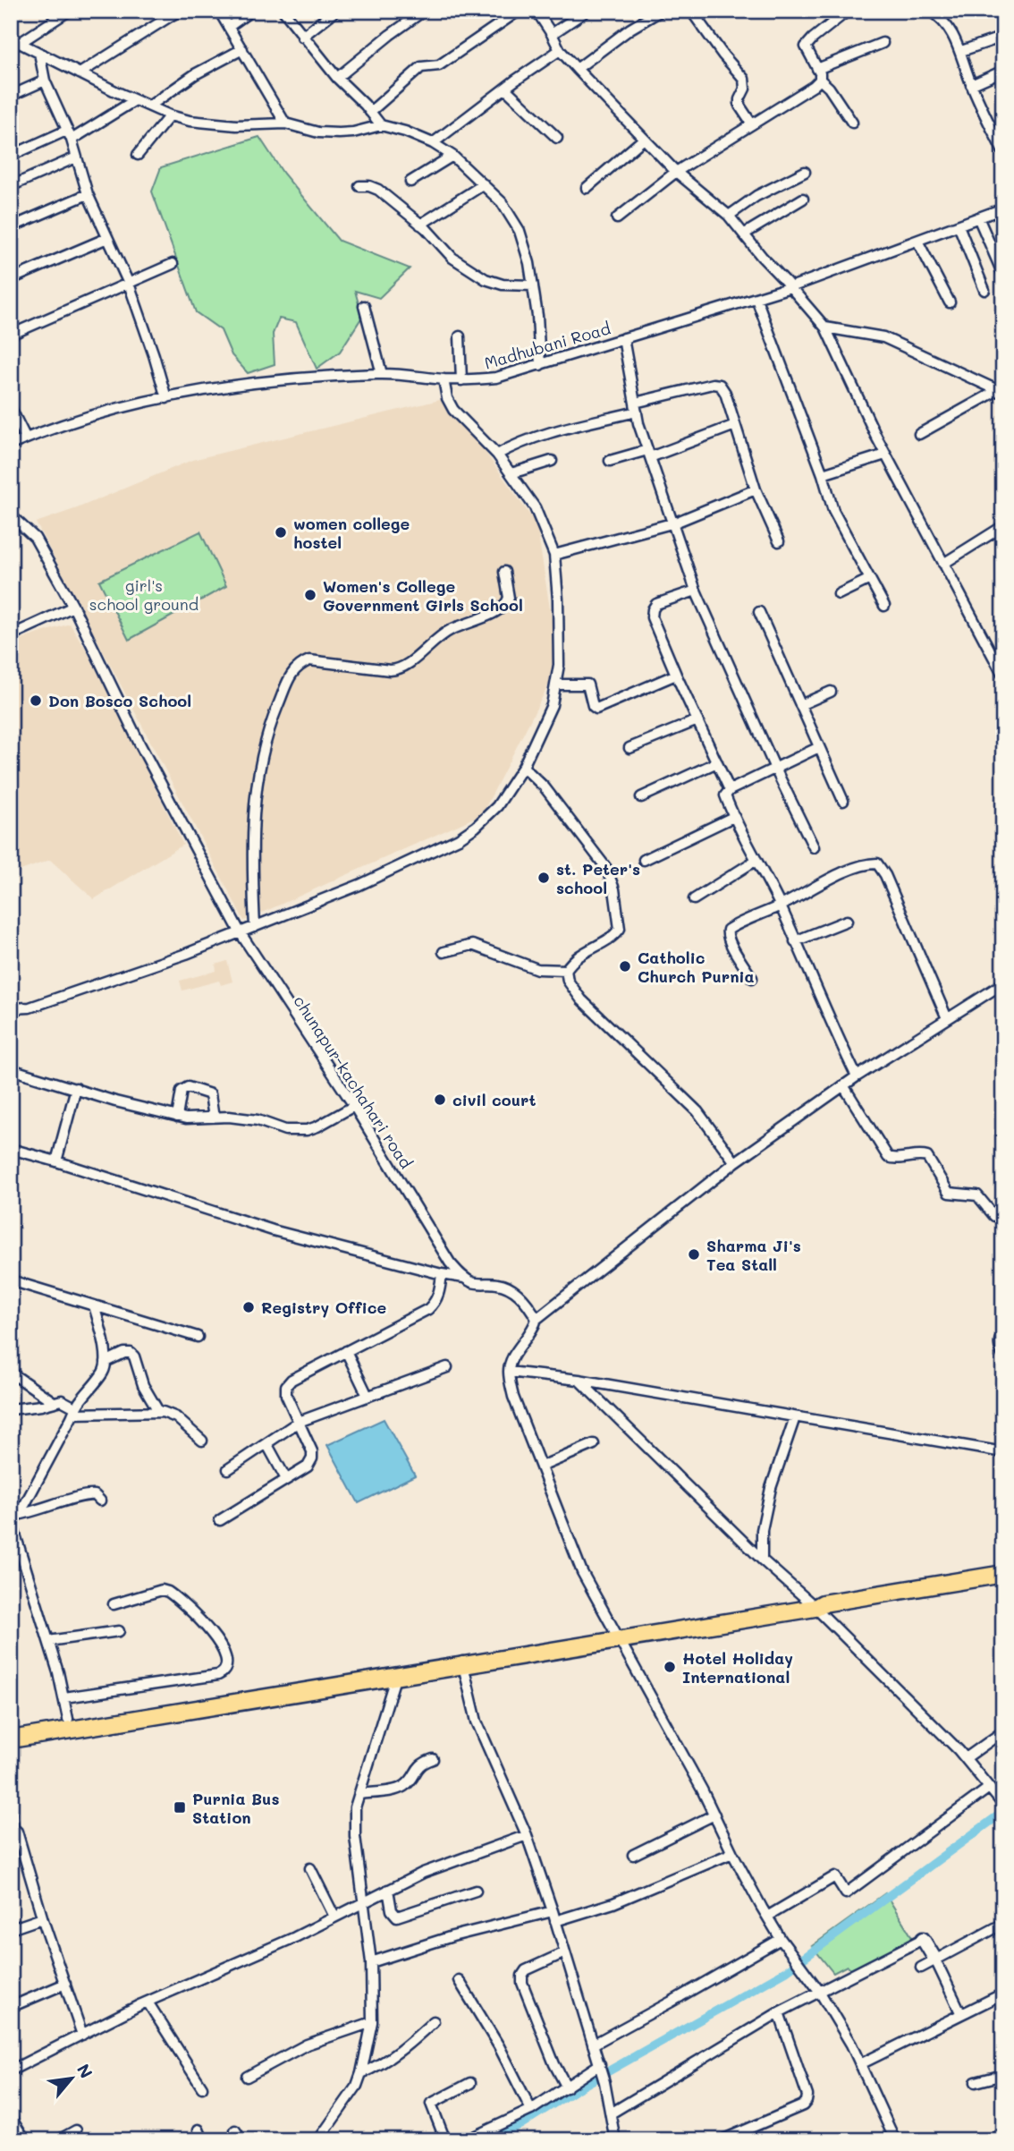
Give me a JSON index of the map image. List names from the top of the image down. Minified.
{"streets":{"street":["Madhubani Road","chunapur-kachahari road"]},"parks":["girl's school ground"],"places":{"other":["women college hostel","Women's College Government Girls School","Don Bosco School","st. Peter's school","Catholic Church Purnia","civil court","Sharma Ji's Tea Stall","Registry Office","Hotel Holiday International"],"transit":["Purnia Bus Station"]},"north":"top right"}
